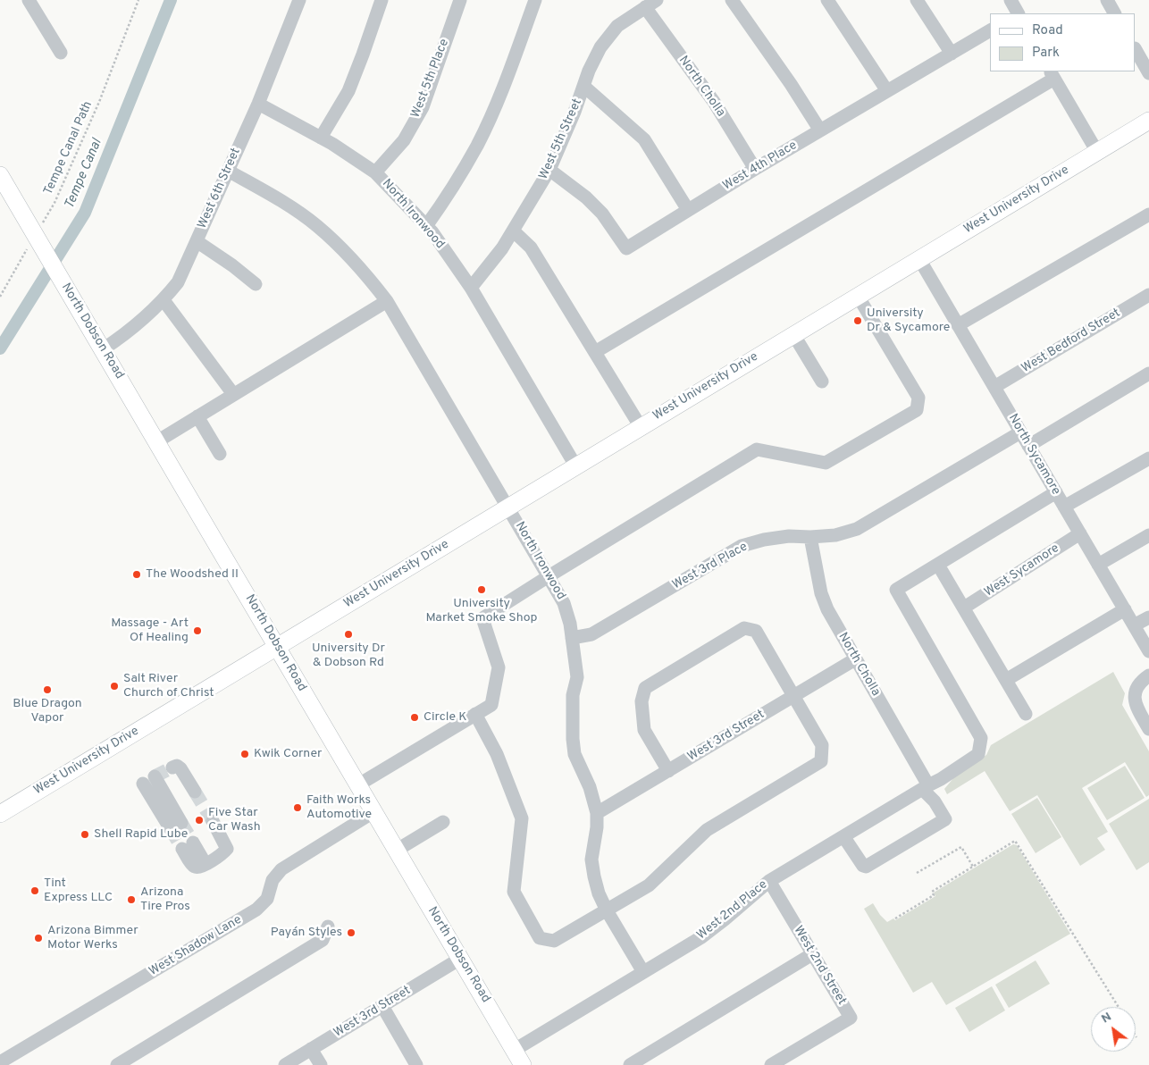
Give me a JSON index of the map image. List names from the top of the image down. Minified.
{"streets":{"main road":["West University Drive","North Dobson Road"],"street":["West 5th Place","North Cholla","West 5th Street","West 4th Place","West 6th Street","North Ironwood","West Bedford Street","North Sycamore","West 3rd Place","West Sycamore","West 3rd Street","West 2nd Place","West Shadow Lane","West 2nd Street"],"path":["Tempe Canal Path"]},"crossings":[["West 5th Place","North Ironwood"],["North Cholla","West 5th Street"],["North Cholla","West 4th Place"],["North Cholla","West 3rd Place"],["North Cholla","West 3rd Street"],["North Cholla","West 2nd Place"],["West 5th Street","West 4th Place"],["West 5th Street","North Ironwood"],["Tempe Canal Path","North Dobson Road"],["West 6th Street","North Ironwood"],["West 6th Street","North Dobson Road"],["West University Drive","North Ironwood"],["West University Drive","North Dobson Road"],["West University Drive","North Sycamore"],["North Ironwood","West 3rd Place"],["North Ironwood","West 3rd Street"],["North Ironwood","West 2nd Place"],["North Dobson Road","West 3rd Street"],["North Dobson Road","West 2nd Place"],["North Dobson Road","West Shadow Lane"],["West Bedford Street","North Sycamore"],["North Sycamore","West 3rd Place"],["North Sycamore","West Sycamore"],["North Sycamore","West 2nd Place"],["West 2nd Place","West 2nd Street"]],"water":["Tempe Canal"],"places":["University Dr & Sycamore","The Woodshed II","University Market Smoke Shop","Massage - Art Of Healing","University Dr & Dobson Rd","Salt River Church of Christ","Blue Dragon Vapor","Circle K","Kwik Corner","Faith Works Automotive","Five Star Car Wash","Shell Rapid Lube","Tint Express LLC","Arizona Tire Pros","Payán Styles","Arizona Bimmer Motor Werks"],"legend":["Road","Park"],"north":"top left"}
